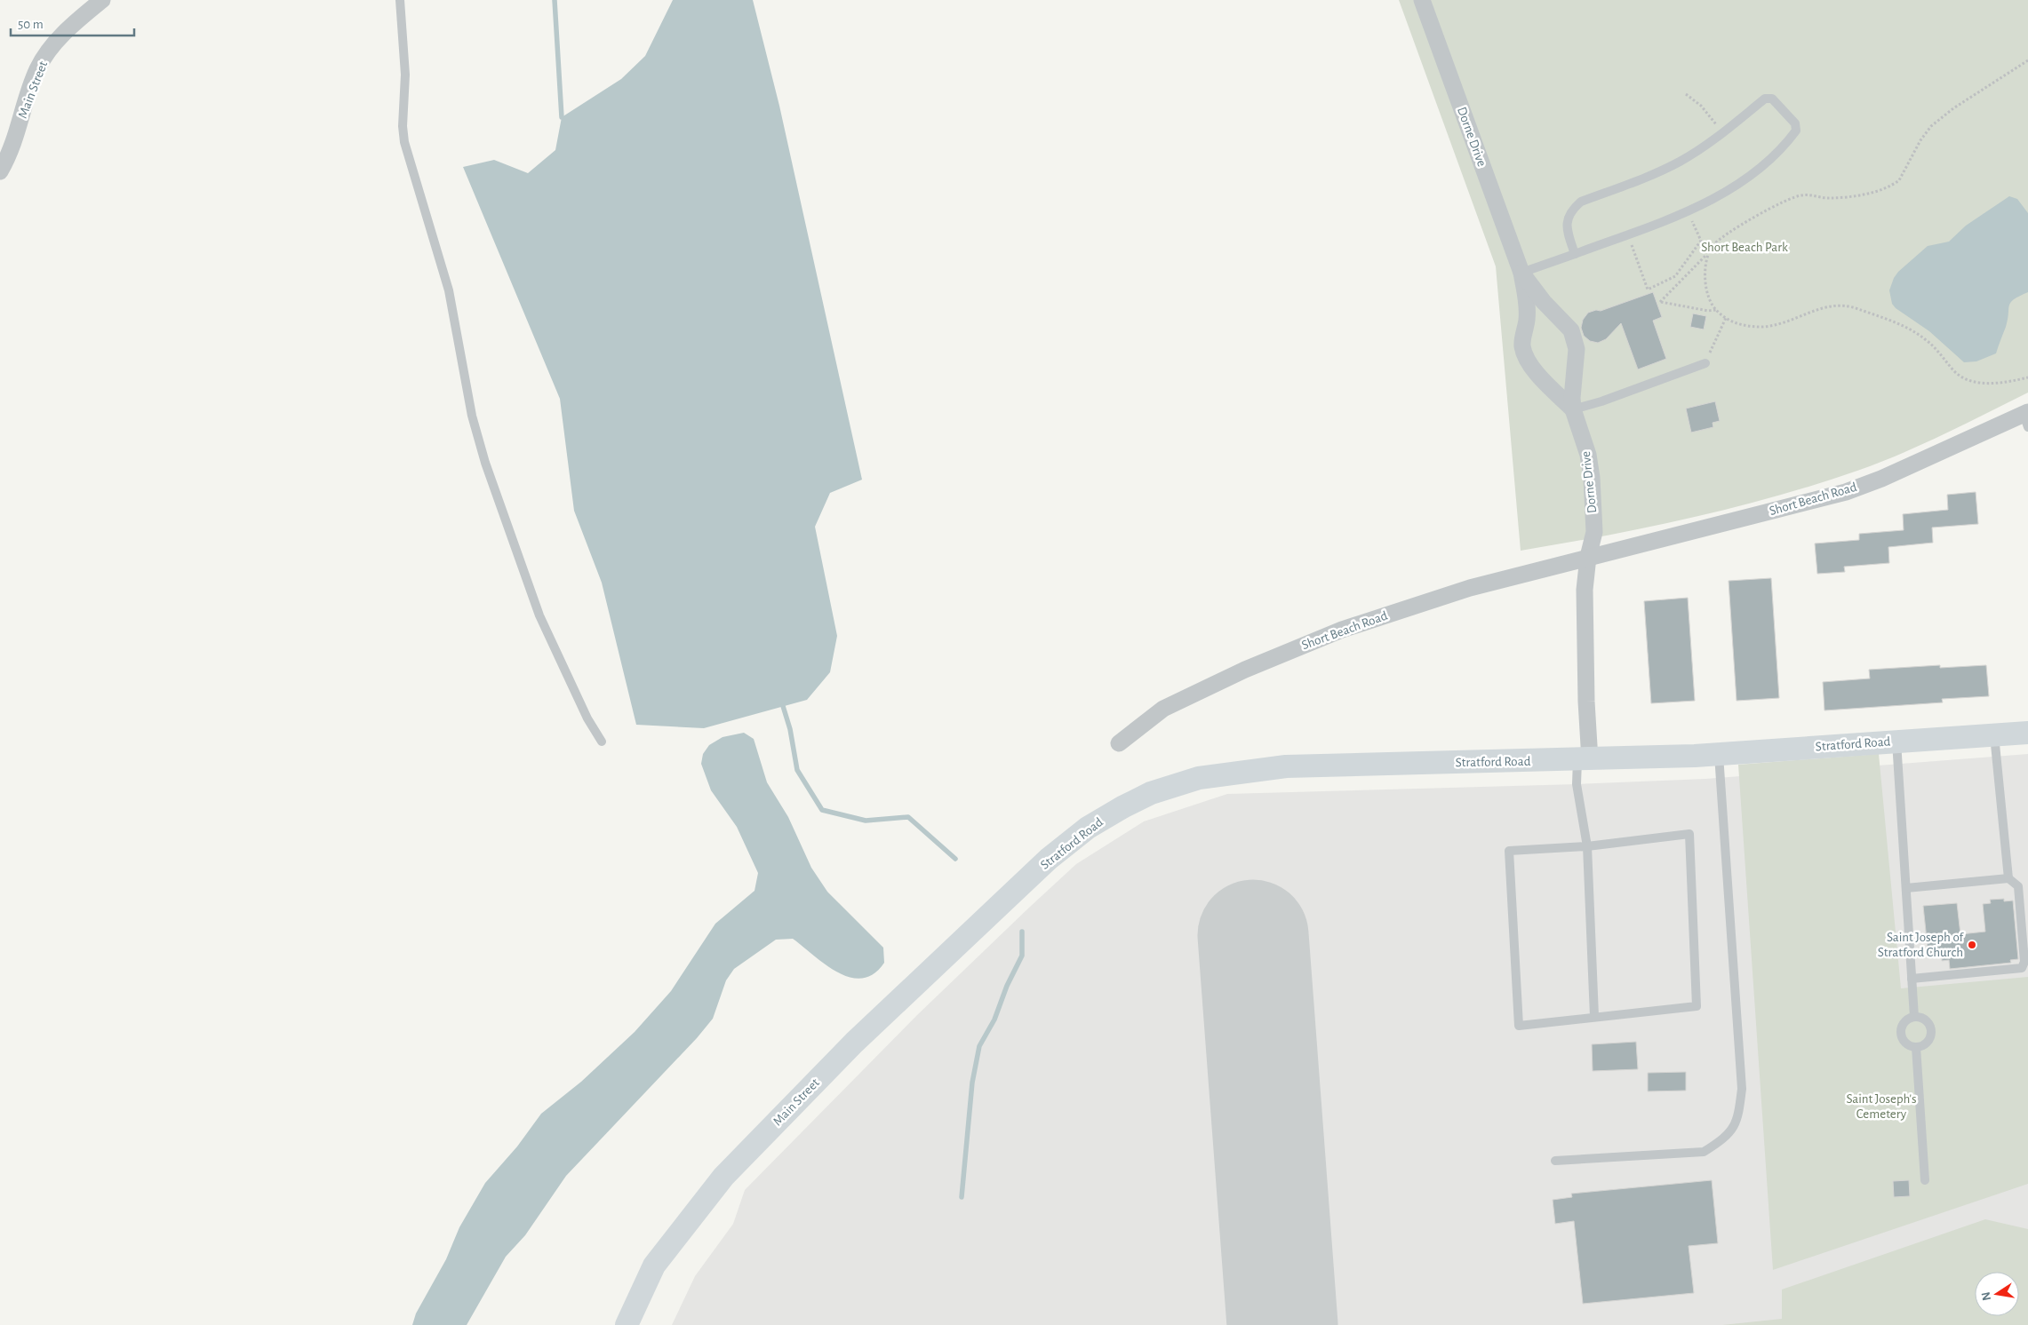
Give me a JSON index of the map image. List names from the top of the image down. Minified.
{"streets":{"main road":["Main Street","Stratford Road"],"street":["Dorne Drive","Short Beach Road"]},"crossings":[["Main Street","Stratford Road"],["Dorne Drive","Short Beach Road"]],"parks":["Short Beach Park","Saint Joseph's Cemetery"],"places":["Saint Joseph of Stratford Church"],"scale_bar":"50 m","north":"left"}
